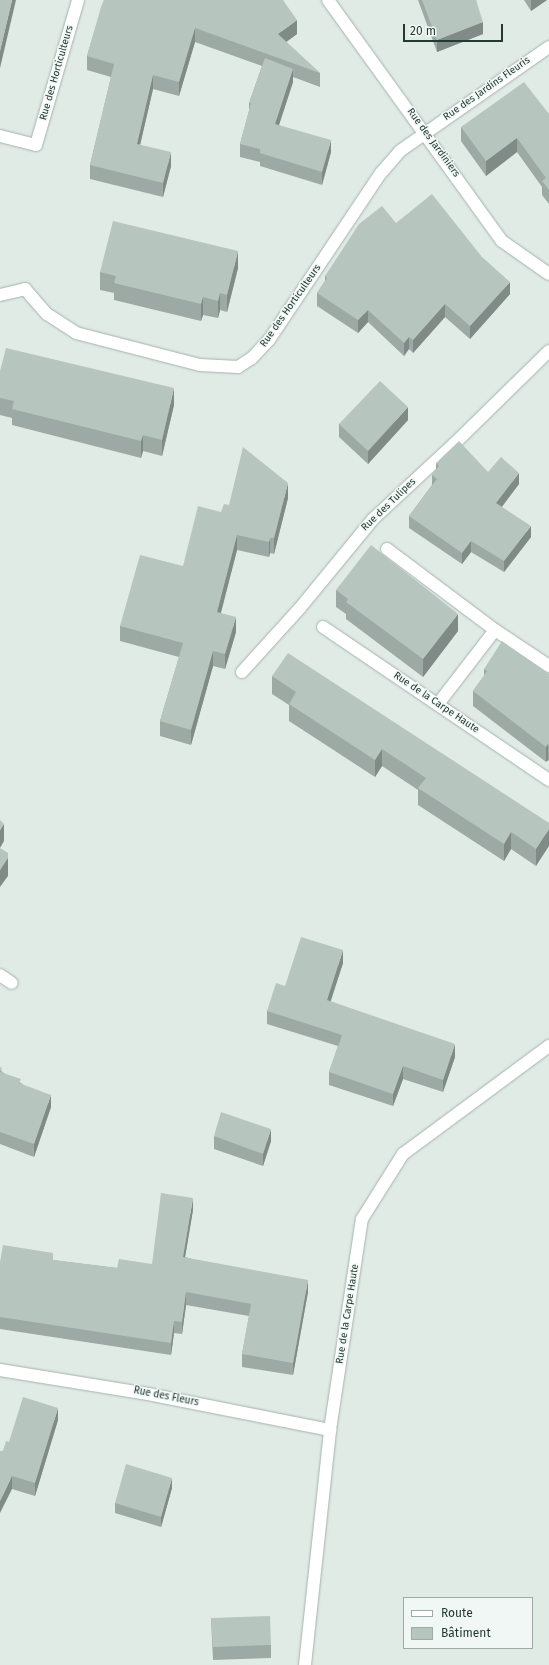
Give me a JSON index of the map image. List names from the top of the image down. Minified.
{"streets":{"street":["Rue des Horticulteurs","Rue des Jardins Fleuris","Rue des Jardiniers","Rue des Tulipes","Rue de la Carpe Haute","Rue des Fleurs"]},"crossings":[["Rue des Horticulteurs","Rue des Jardins Fleuris"],["Rue des Horticulteurs","Rue des Jardiniers"],["Rue des Jardins Fleuris","Rue des Jardiniers"],["Rue de la Carpe Haute","Rue des Fleurs"]],"legend":["Route","Bâtiment"],"scale_bar":"20 m"}
